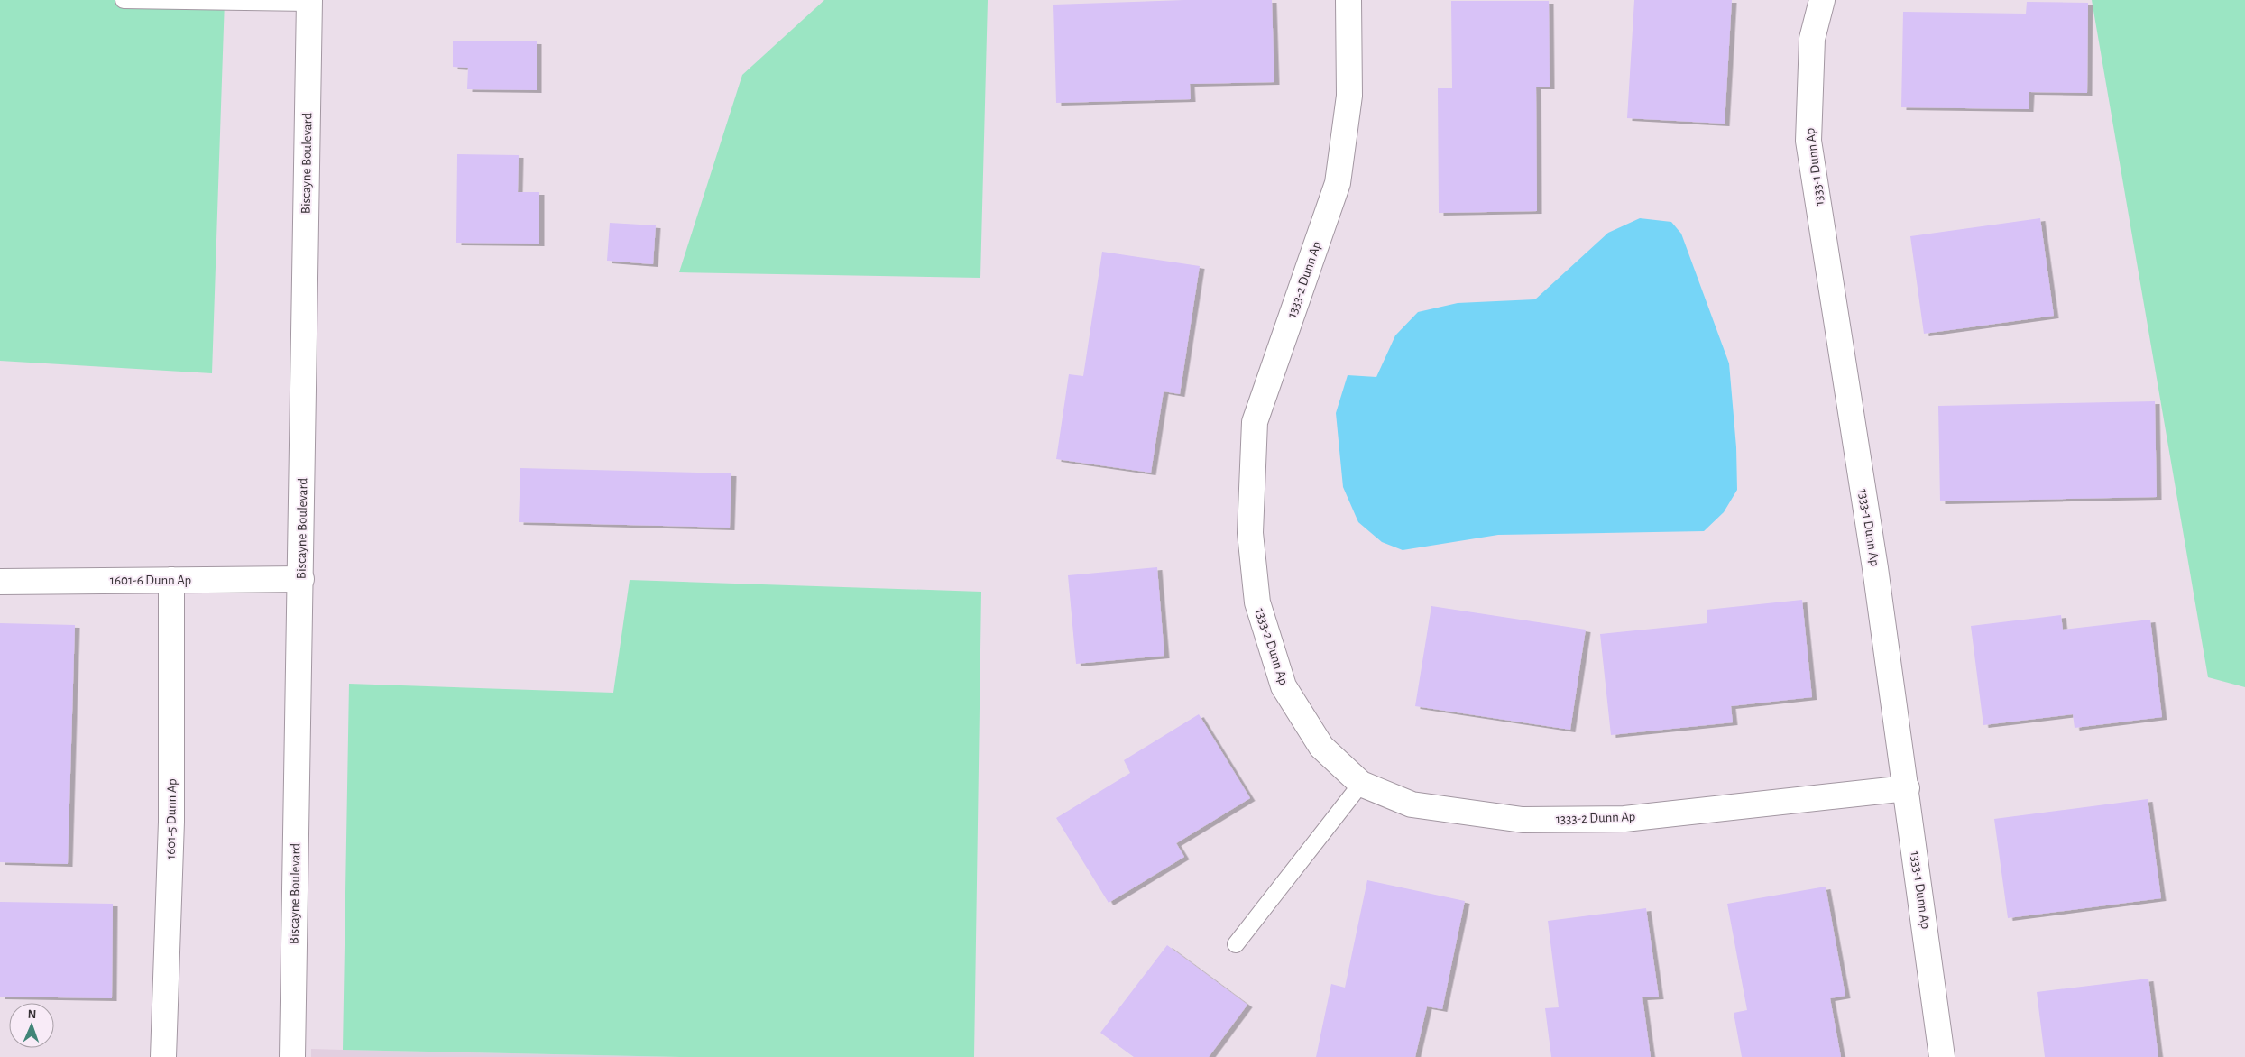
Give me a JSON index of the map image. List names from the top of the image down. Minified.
{"streets":{"street":["Biscayne Boulevard","1333-1 Dunn Ap","1333-2 Dunn Ap","1601-6 Dunn Ap","1601-5 Dunn Ap"]},"crossings":[["Biscayne Boulevard","1601-6 Dunn Ap"],["1333-1 Dunn Ap","1333-2 Dunn Ap"],["1601-6 Dunn Ap","1601-5 Dunn Ap"]],"north":"top"}
